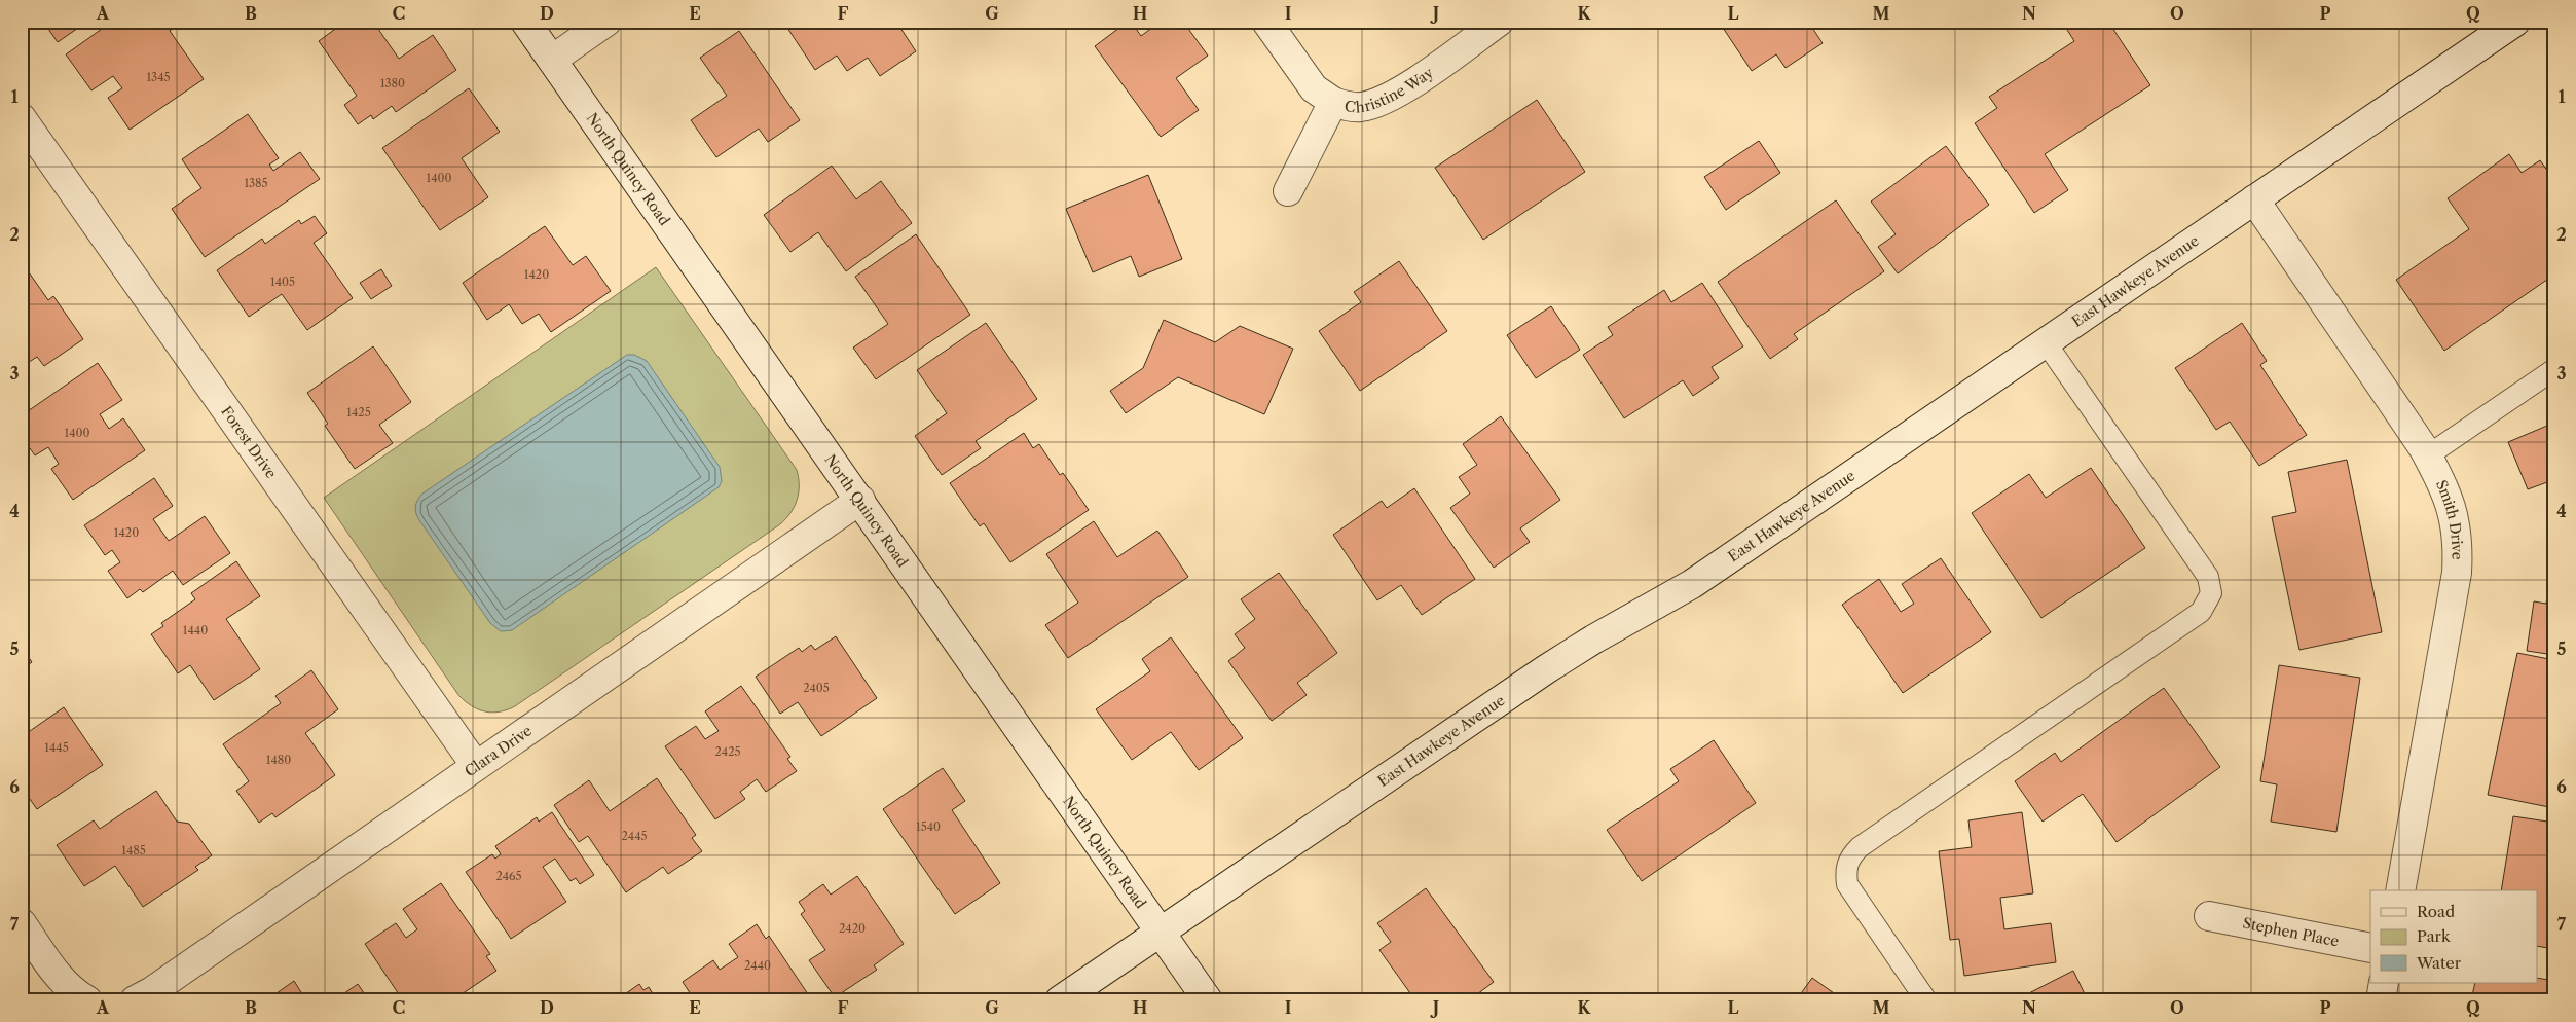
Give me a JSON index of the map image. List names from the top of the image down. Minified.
{"streets":{"street":["Christine Way","North Quincy Road","East Hawkeye Avenue","Forest Drive","Smith Drive","Clara Drive","Stephen Place"]},"crossings":[["North Quincy Road","East Hawkeye Avenue"],["North Quincy Road","Clara Drive"],["East Hawkeye Avenue","Smith Drive"],["Forest Drive","Clara Drive"]],"house_numbers":["1345","1380","1400","1385","1420","1405","1425","1400","1420","1440","2405","1445","2425","1480","1540","2445","1485","2465","2420","2440"],"legend":["Road","Park","Water"],"grid":{"columns":["A","B","C","D","E","F","G","H","I","J","K","L","M","N","O","P","Q"],"rows":["1","2","3","4","5","6","7"]}}
